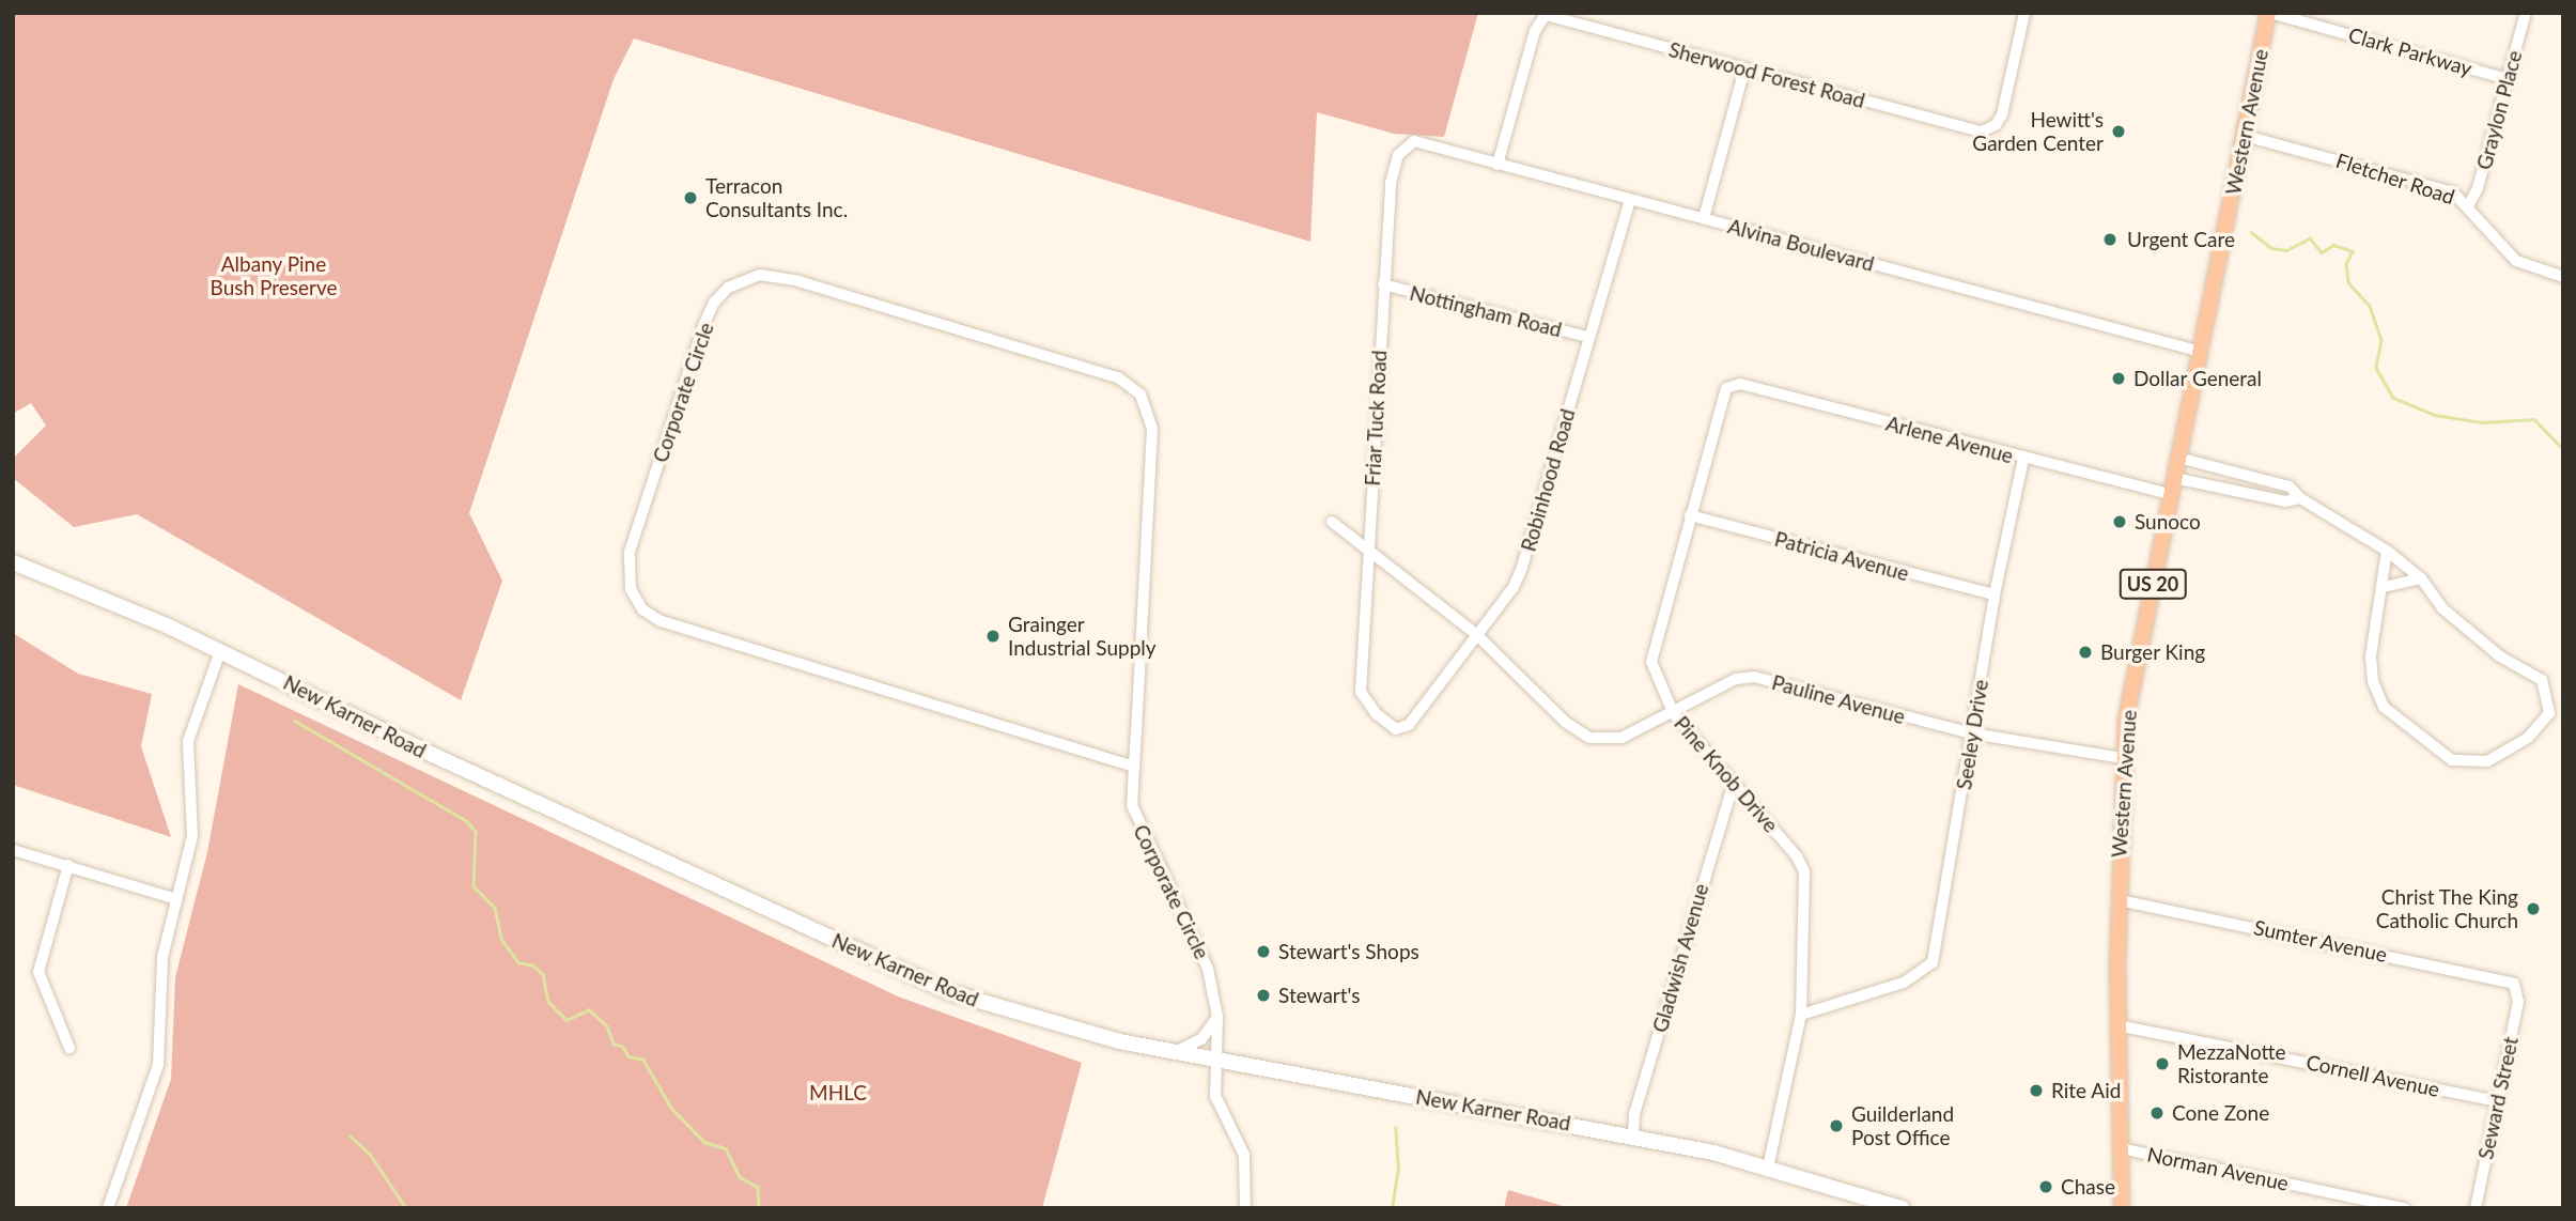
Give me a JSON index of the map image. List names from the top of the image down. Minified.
{"streets":{"main road":["Western Avenue","US 20","New Karner Road"],"street":["Clark Parkway","Sherwood Forest Road","Graylon Place","Fletcher Road","Alvina Boulevard","Nottingham Road","Corporate Circle","Friar Tuck Road","Arlene Avenue","Robinhood Road","Patricia Avenue","Pauline Avenue","Seeley Drive","Pine Knob Drive","Sumter Avenue","Gladwish Avenue","Cornell Avenue","Seward Street","Norman Avenue"]},"crossings":[["Clark Parkway","Graylon Place"],["Clark Parkway","Western Avenue"],["Graylon Place","Fletcher Road"],["Western Avenue","Fletcher Road"],["Western Avenue","Alvina Boulevard"],["Western Avenue","Arlene Avenue"],["Western Avenue","Pauline Avenue"],["Western Avenue","Sumter Avenue"],["Western Avenue","Cornell Avenue"],["Western Avenue","Norman Avenue"],["Alvina Boulevard","Friar Tuck Road"],["Alvina Boulevard","Robinhood Road"],["Nottingham Road","Friar Tuck Road"],["Nottingham Road","Robinhood Road"],["Corporate Circle","New Karner Road"],["Friar Tuck Road","Robinhood Road"],["Friar Tuck Road","Pauline Avenue"],["Arlene Avenue","Seeley Drive"],["Arlene Avenue","Pine Knob Drive"],["Robinhood Road","Pauline Avenue"],["Patricia Avenue","Seeley Drive"],["Patricia Avenue","Pine Knob Drive"],["Pauline Avenue","Seeley Drive"],["Pauline Avenue","Pine Knob Drive"],["New Karner Road","Pine Knob Drive"],["New Karner Road","Gladwish Avenue"],["Seeley Drive","Pine Knob Drive"],["Pine Knob Drive","Gladwish Avenue"],["Sumter Avenue","Seward Street"],["Cornell Avenue","Seward Street"]],"parks":["Albany Pine Bush Preserve","MHLC"],"places":["Hewitt's Garden Center","Terracon Consultants Inc.","Urgent Care","Dollar General","Sunoco","Grainger Industrial Supply","Burger King","Christ The King Catholic Church","Stewart's Shops","Stewart's","MezzaNotte Ristorante","Rite Aid","Cone Zone","Guilderland Post Office","Chase"]}
